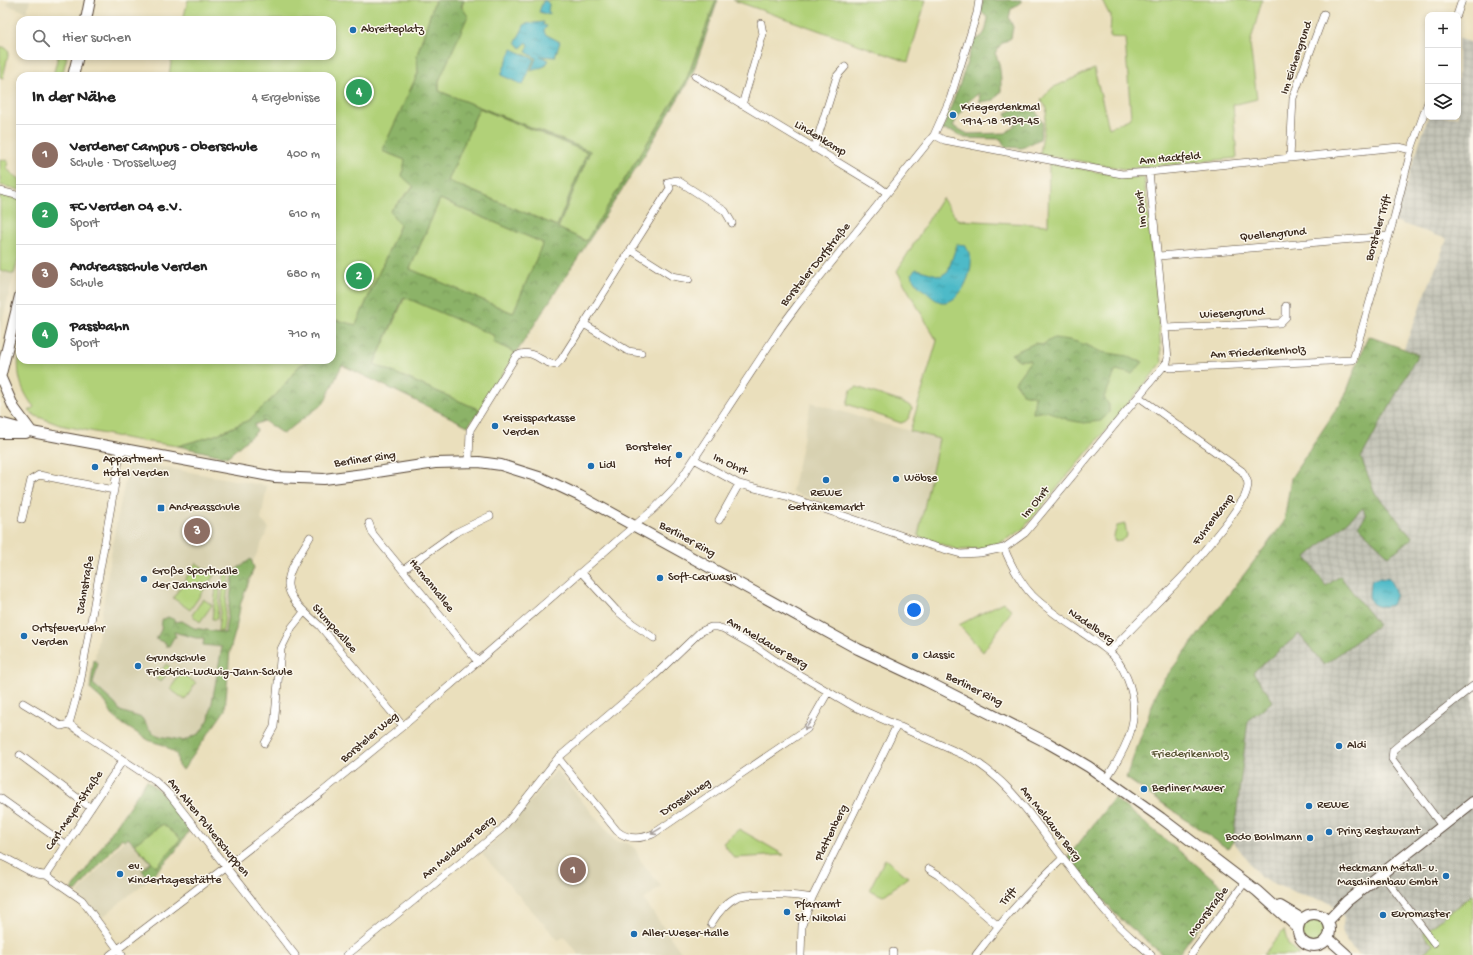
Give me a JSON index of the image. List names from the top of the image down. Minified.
{"streets":{"street":["Im Eichengrund","Lindenkamp","Am Hackfeld","Im Ohrt","Borsteler Trift","Quellengrund","Borsteler Dorfstraße","Wiesengrund","Am Friederikenholz","Berliner Ring","Fuhrenkamp","Jahnstraße","Hamannallee","Nadelberg","Stumpeallee","Am Meldauer Berg","Borsteler Weg","Drosselweg","Carl-Meyer-Straße","Am Alten Pulverschuppen","Plattenberg","Trift","Moorstraße"]},"crossings":[["Im Eichengrund","Am Hackfeld"],["Lindenkamp","Borsteler Dorfstraße"],["Am Hackfeld","Im Ohrt"],["Am Hackfeld","Borsteler Trift"],["Am Hackfeld","Borsteler Dorfstraße"],["Im Ohrt","Quellengrund"],["Im Ohrt","Borsteler Dorfstraße"],["Im Ohrt","Wiesengrund"],["Im Ohrt","Am Friederikenholz"],["Im Ohrt","Fuhrenkamp"],["Im Ohrt","Nadelberg"],["Borsteler Trift","Quellengrund"],["Borsteler Trift","Am Friederikenholz"],["Borsteler Dorfstraße","Berliner Ring"],["Borsteler Dorfstraße","Borsteler Weg"],["Berliner Ring","Jahnstraße"],["Berliner Ring","Nadelberg"],["Berliner Ring","Borsteler Weg"],["Berliner Ring","Moorstraße"],["Fuhrenkamp","Nadelberg"],["Jahnstraße","Am Alten Pulverschuppen"],["Hamannallee","Borsteler Weg"],["Stumpeallee","Borsteler Weg"],["Am Meldauer Berg","Drosselweg"],["Am Meldauer Berg","Plattenberg"],["Am Meldauer Berg","Trift"],["Borsteler Weg","Am Alten Pulverschuppen"],["Carl-Meyer-Straße","Am Alten Pulverschuppen"]],"parks":["Friederikenholz"],"places":{"other":["Abreiteplatz","Kriegerdenkmal 1914-18 1939-45","Kreissparkasse Verden","Borsteler Hof","Lidl","Appartment Hotel Verden","Wöbse","REWE Getränkemarkt","Soft-Carwash","Große Sporthalle der Jahnschule","Ortsfeuerwehr Verden","Classic","Grundschule Friedrich-Ludwig-Jahn-Schule","Aldi","Berliner Mauer","REWE","Prinz Restaurant","Bodo Bohlmann","ev. Kindertagesstätte","Heckmann Metall- u. Maschinenbau GmbH","Pfarramt St. Nikolai","Euromaster","Aller-Weser-Halle"],"transit":["Andreasschule"]},"page":{"map_buttons":["+","−"],"search":"Hier suchen","heading":["In der Nähe","4 Ergebnisse"],"pins":["4","2","3","1"],"list":[{"mark":"1","name":"Verdener Campus - Oberschule","note":"Schule · Drosselweg","value":"400 m"},{"mark":"2","name":"FC Verden 04 e.V.","note":"Sport","value":"610 m"},{"mark":"3","name":"Andreasschule Verden","note":"Schule","value":"680 m"},{"mark":"4","name":"Passbahn","note":"Sport","value":"710 m"}]}}
